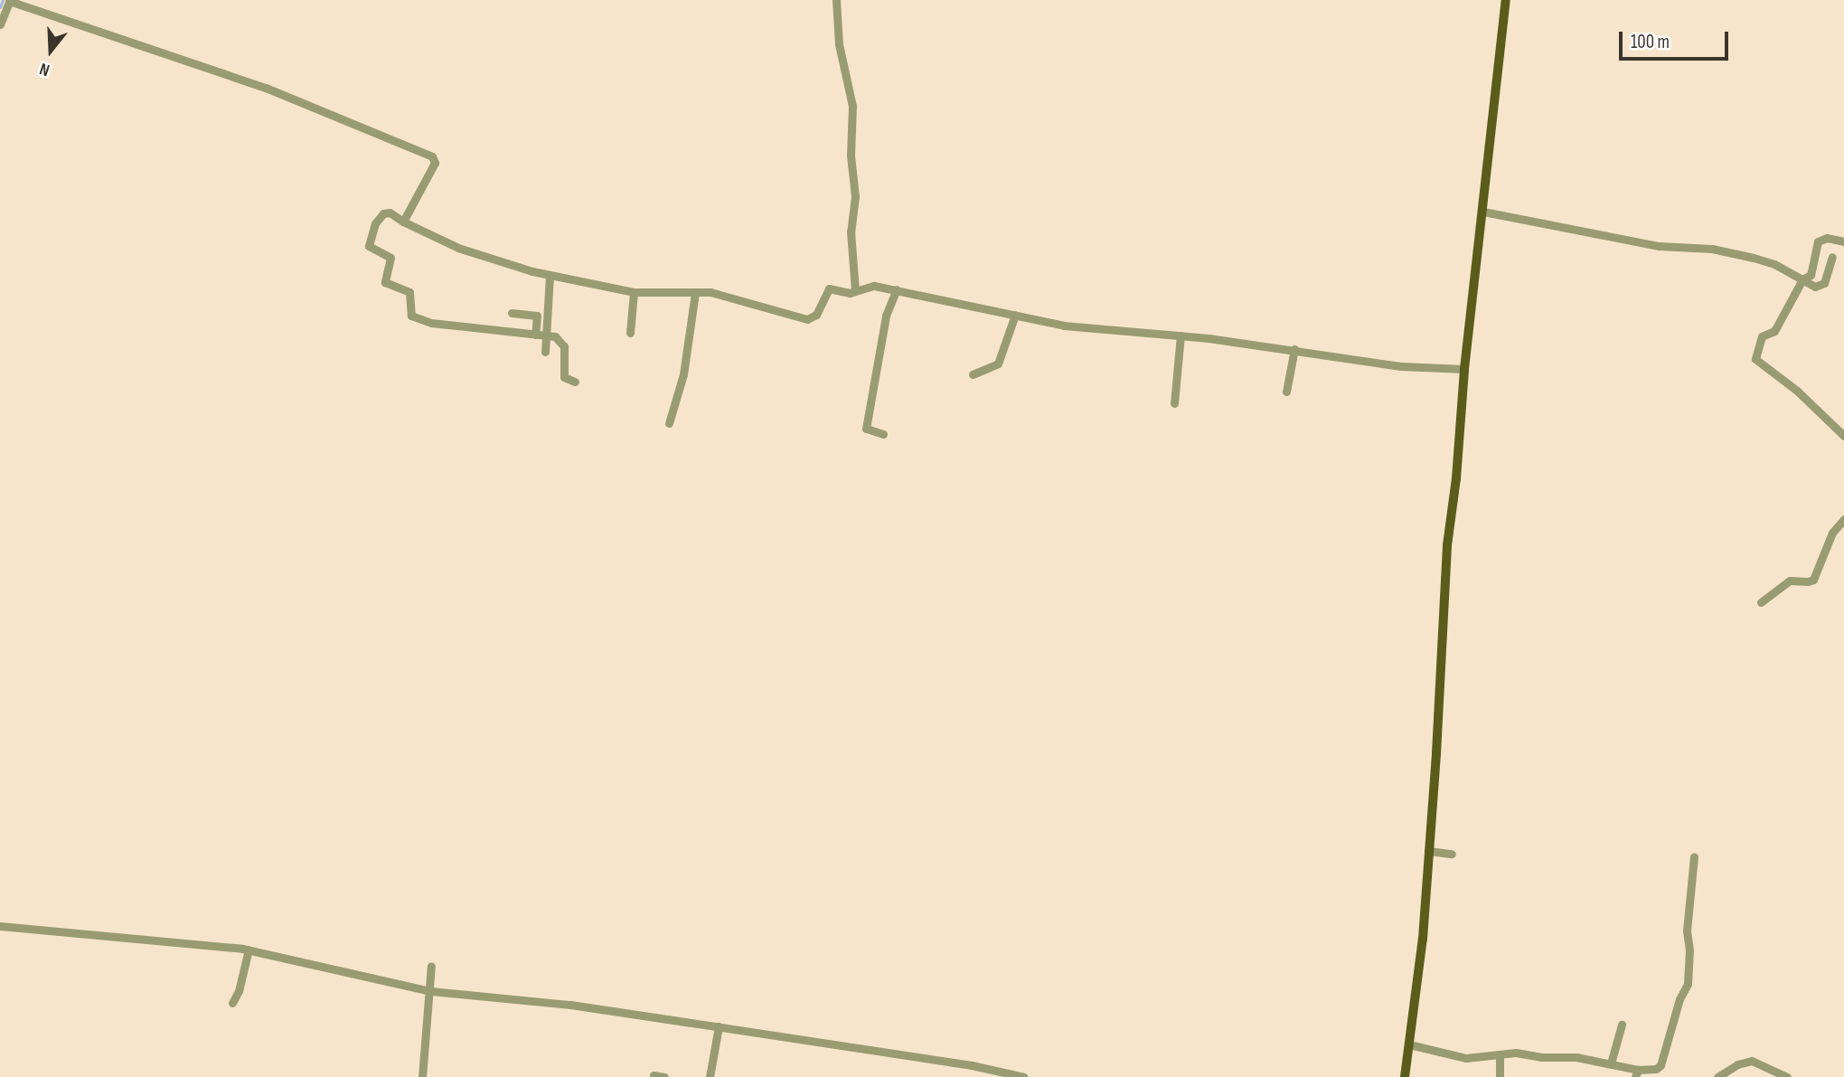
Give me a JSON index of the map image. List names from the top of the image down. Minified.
{"scale_bar":"100 m","north":"bottom"}
